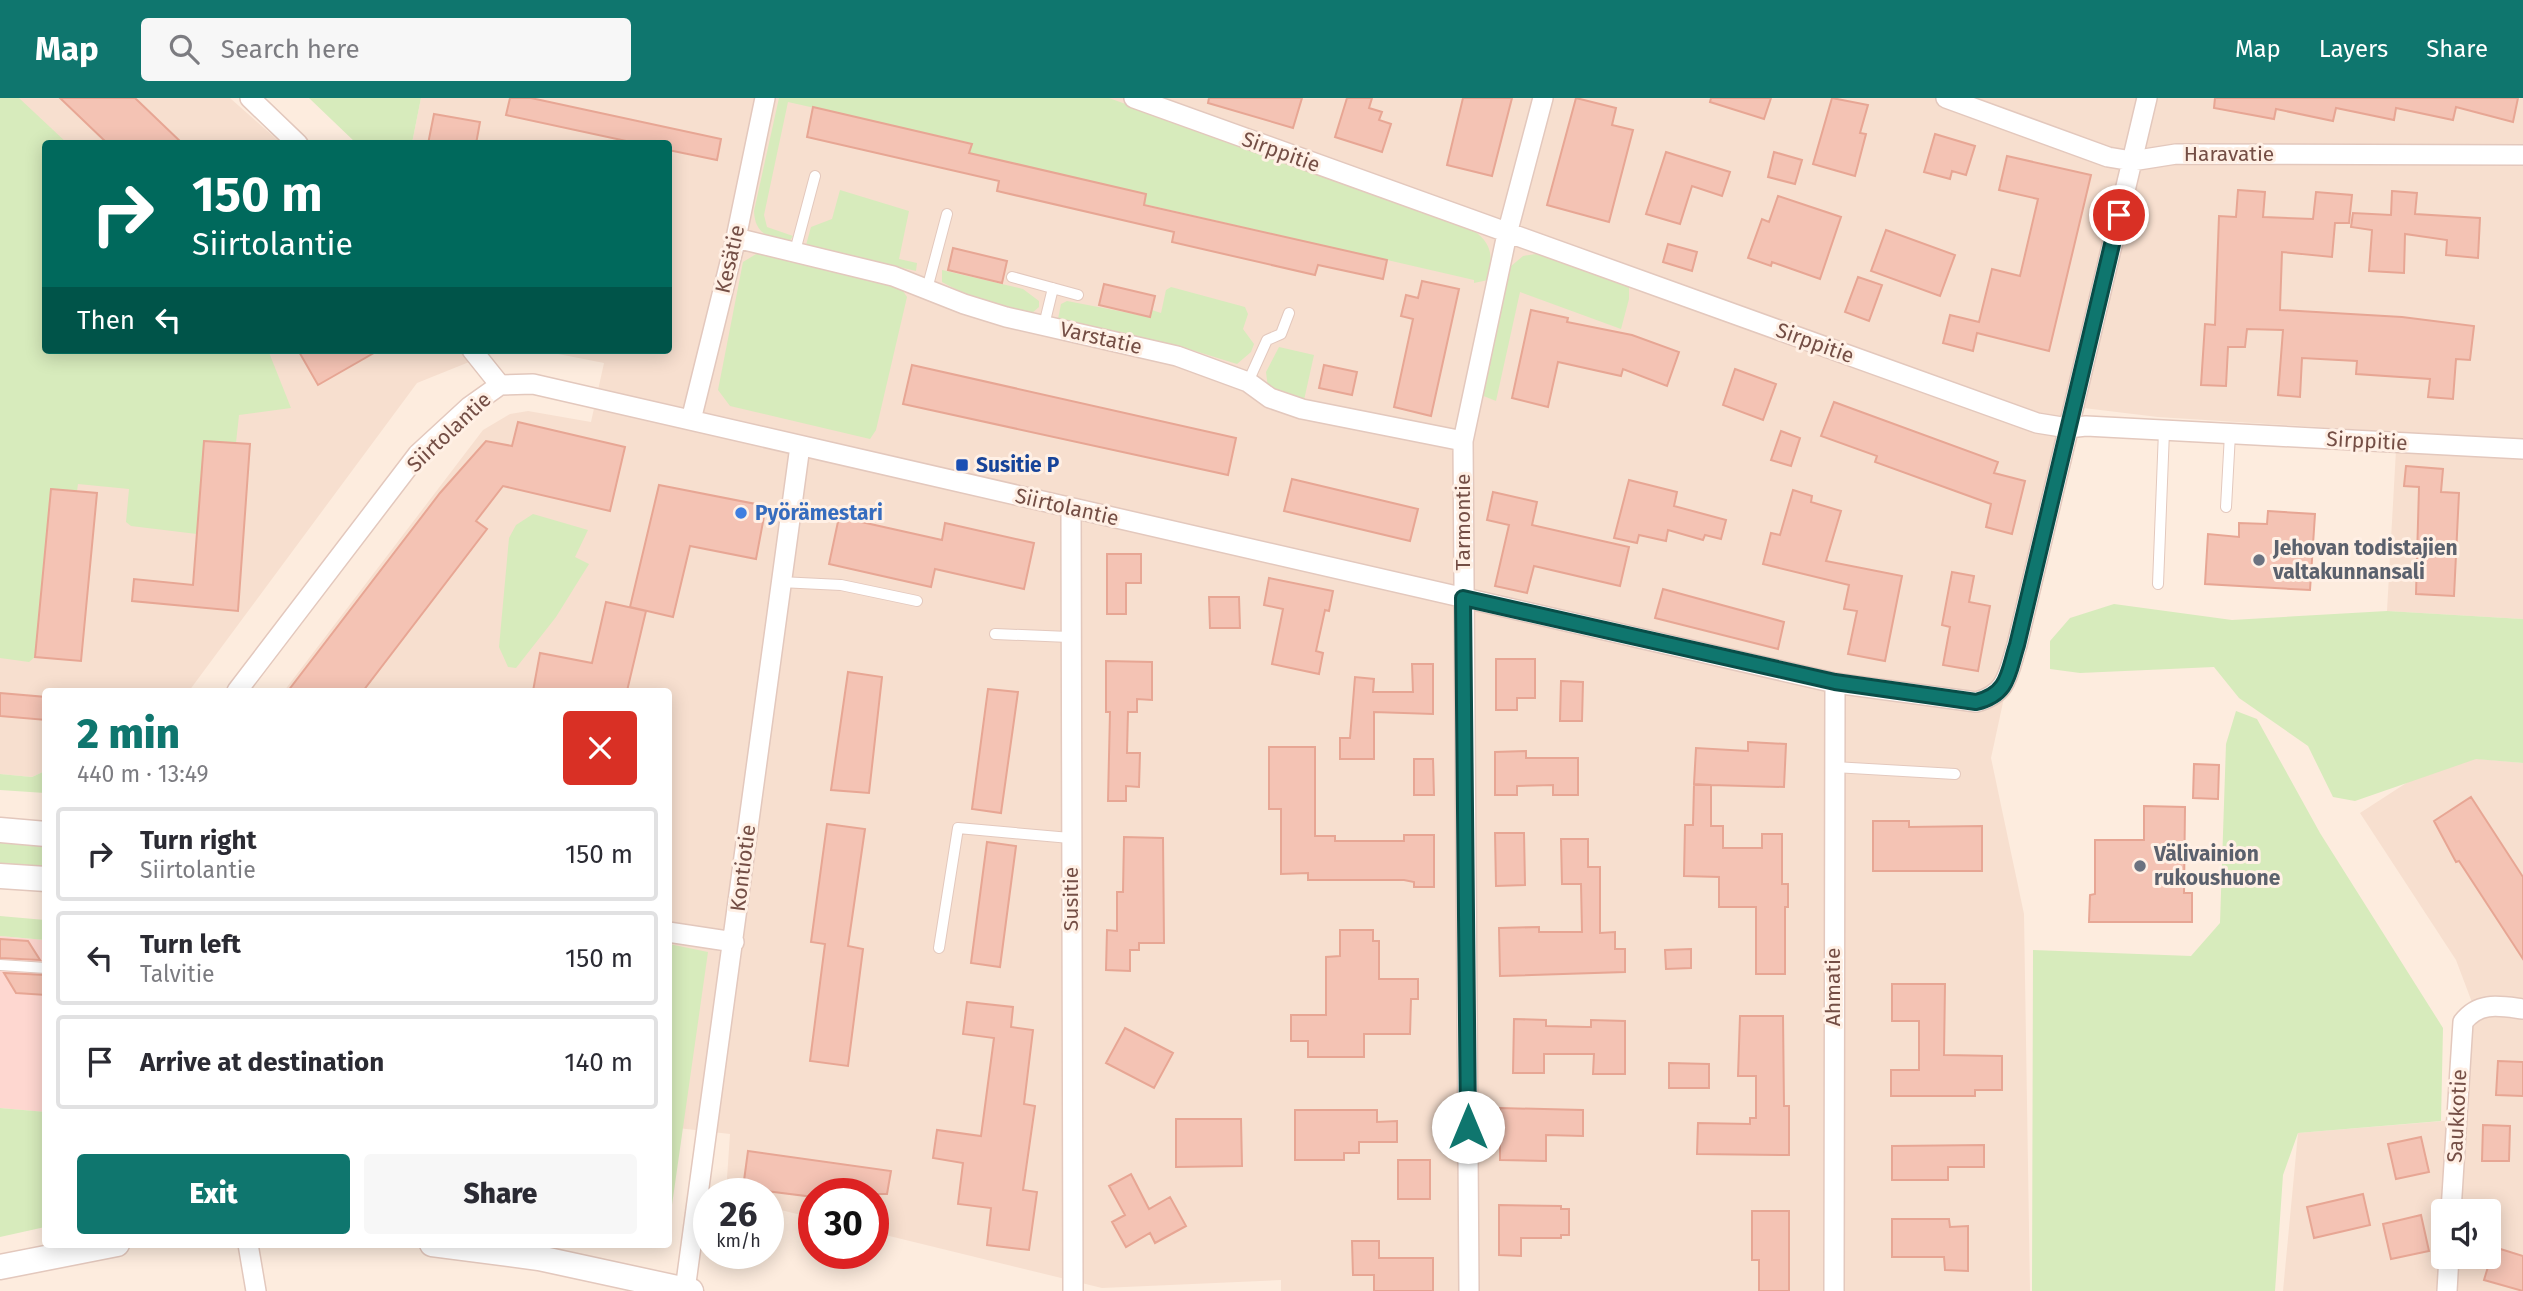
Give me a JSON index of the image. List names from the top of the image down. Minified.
{"streets":{"street":["Sirppitie","Haravatie","Kesätie","Varstatie","Siirtolantie","Tarmontie","Kontiotie","Susitie","Ahmatie","Saukkotie"]},"crossings":[["Sirppitie","Siirtolantie"],["Sirppitie","Tarmontie"],["Kesätie","Varstatie"],["Kesätie","Siirtolantie"],["Varstatie","Tarmontie"],["Siirtolantie","Tarmontie"],["Siirtolantie","Kontiotie"],["Siirtolantie","Susitie"],["Siirtolantie","Ahmatie"]],"places":{"transit":["Susitie P"],"other":["Pyörämestari","Jehovan todistajien valtakunnansali","Välivainion rukoushuone"]},"page":{"header":"Map","search":"Search here","nav":["Map","Layers","Share"],"turn":["150 m","Siirtolantie"],"then":"Then","heading":["2 min","440 m · 13:49"],"list":[{"name":"Turn right","note":"Siirtolantie","value":"150 m"},{"name":"Turn left","note":"Talvitie","value":"150 m"},{"name":"Arrive at destination","value":"140 m"}],"buttons":["Exit","Share"],"speed":"26 km/h","limit":"30"}}
